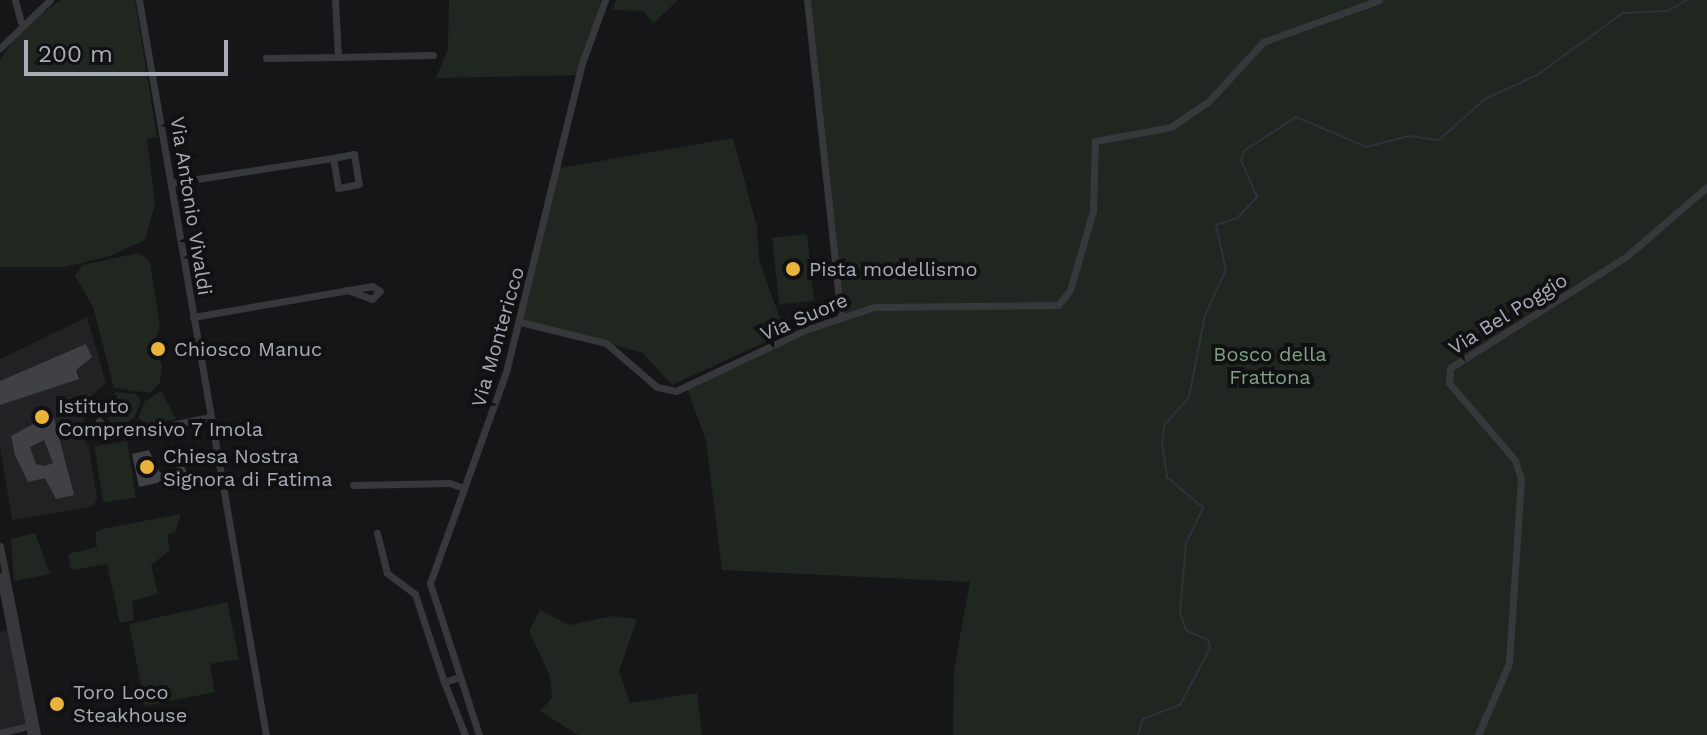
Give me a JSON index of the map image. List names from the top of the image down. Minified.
{"streets":{"street":["Via Antonio Vivaldi","Via Bel Poggio","Via Suore","Via Montericco"]},"crossings":[["Via Suore","Via Montericco"]],"parks":["Bosco della Frattona"],"places":["Pista modellismo","Chiosco Manuc","Istituto Comprensivo 7 Imola","Chiesa Nostra Signora di Fatima","Toro Loco Steakhouse"],"scale_bar":"200 m"}
